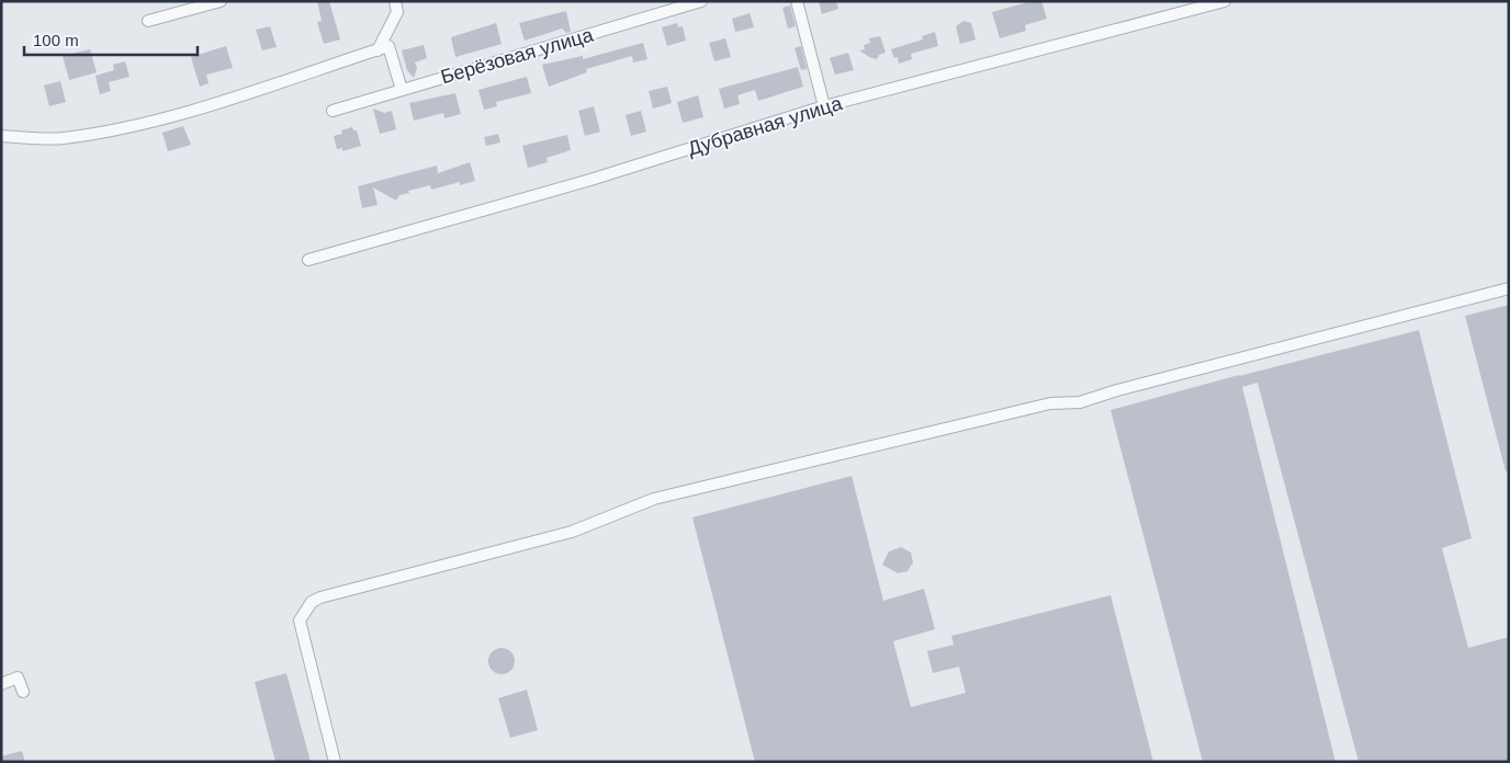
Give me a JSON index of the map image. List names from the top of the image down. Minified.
{"streets":{"street":["Берёзовая улица","Дубравная улица"]},"scale_bar":"100 m"}
